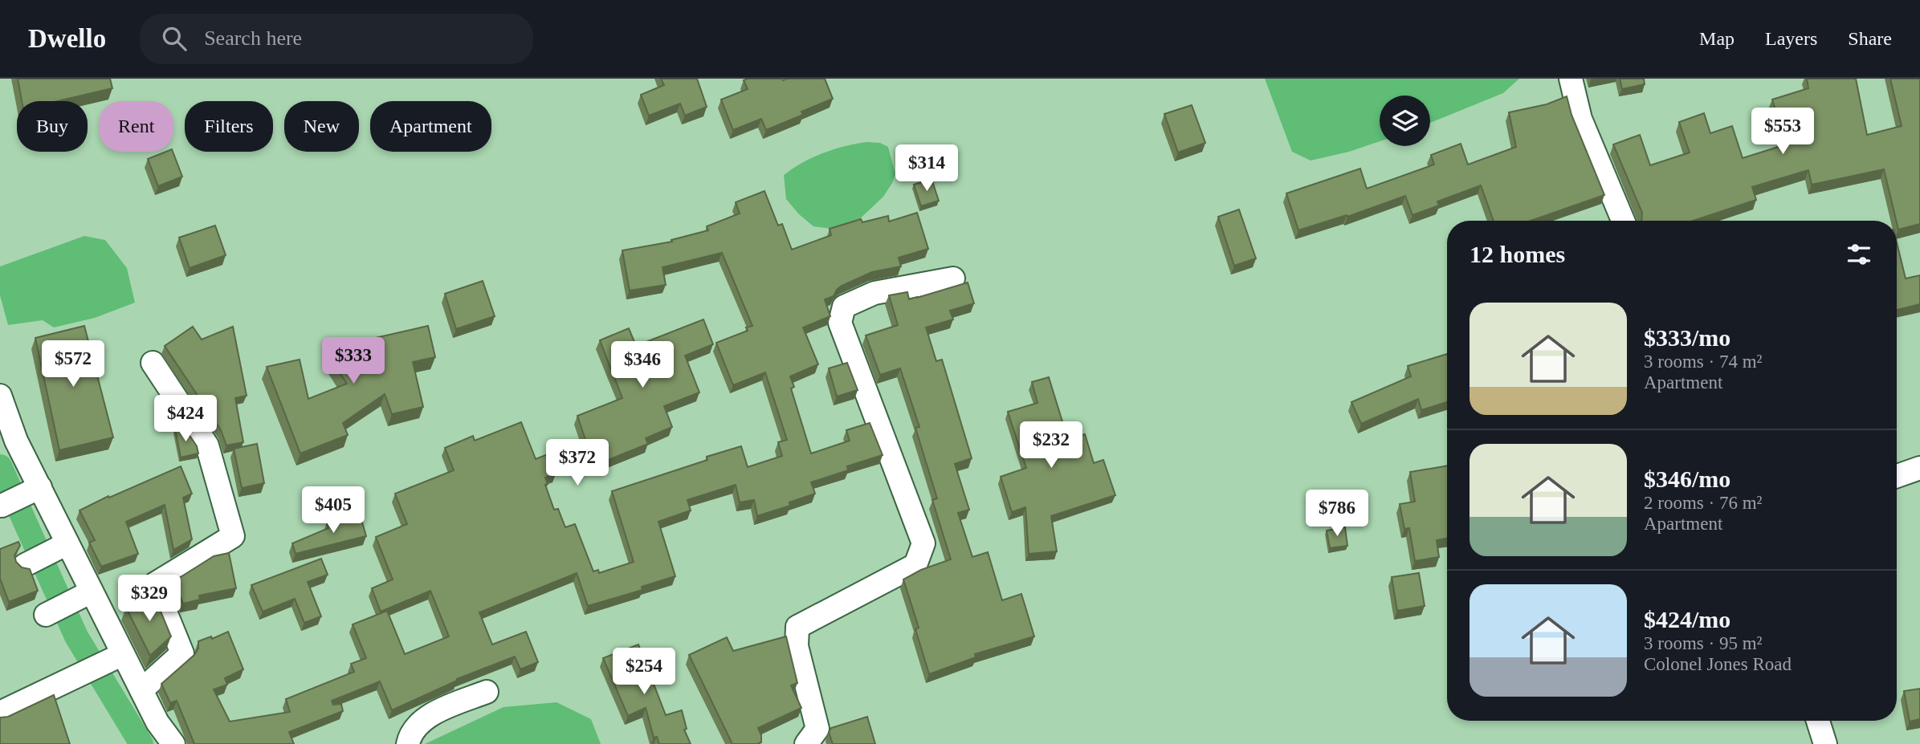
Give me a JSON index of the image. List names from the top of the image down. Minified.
{"page":{"header":"Dwello","search":"Search here","nav":["Map","Layers","Share"],"chip":["Buy","Rent","Filters","New","Apartment"],"price":["$553","$314","$333","$572","$346","$424","$232","$372","$405","$786","$329","$254"],"heading":"12 homes","list":[{"name":"$333/mo","note":"3 rooms · 74 m² · Apartment"},{"name":"$346/mo","note":"2 rooms · 76 m² · Apartment"},{"name":"$424/mo","note":"3 rooms · 95 m² · Colonel Jones Road"}]}}
